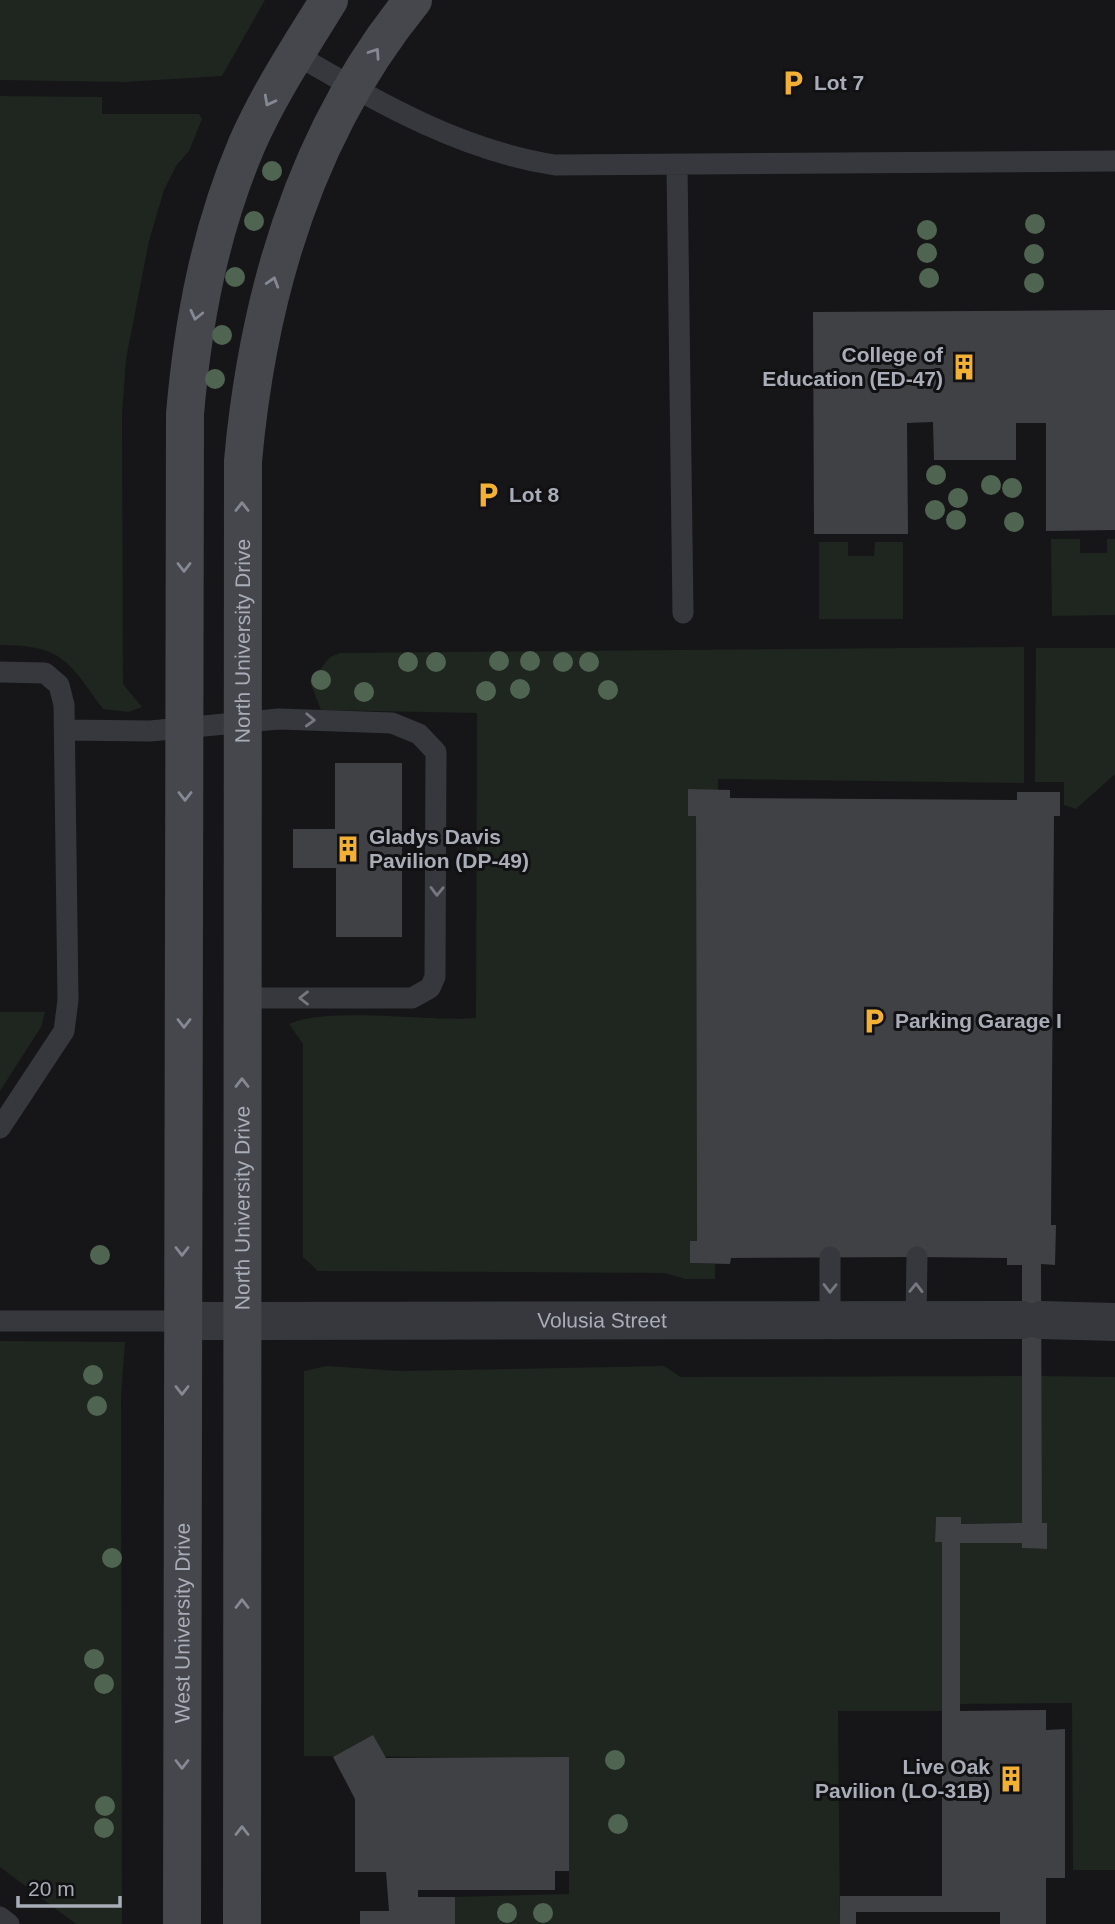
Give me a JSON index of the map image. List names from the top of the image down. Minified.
{"streets":{"street":["North University Drive","Volusia Street","West University Drive"]},"crossings":[["North University Drive","Volusia Street"],["Volusia Street","West University Drive"]],"places":{"parking":["Lot 7","Lot 8","Parking Garage I"],"building":["College of Education (ED-47)","Gladys Davis Pavilion (DP-49)","Live Oak Pavilion (LO-31B)"]},"scale_bar":"20 m"}
